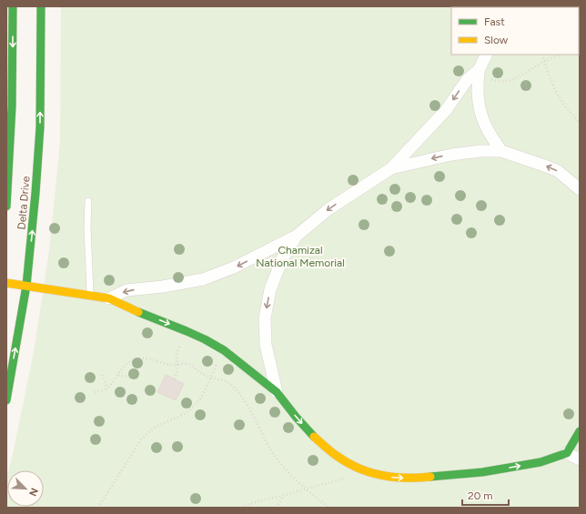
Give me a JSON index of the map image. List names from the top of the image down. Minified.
{"streets":{"street":["Delta Drive"]},"parks":["Chamizal National Memorial"],"legend":["Fast","Slow"],"scale_bar":"20 m","north":"bottom right"}
